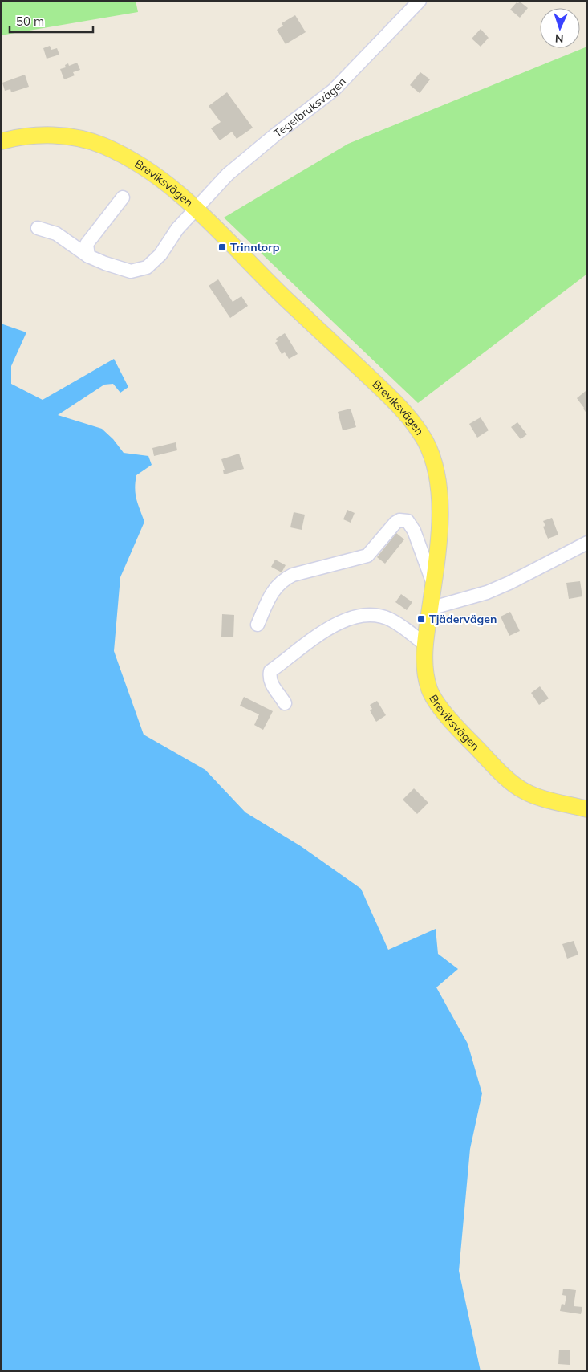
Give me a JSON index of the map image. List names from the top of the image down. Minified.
{"streets":{"main road":["Breviksvägen"],"street":["Tegelbruksvägen"]},"crossings":[["Tegelbruksvägen","Breviksvägen"]],"places":{"transit":["Trinntorp","Tjädervägen"]},"scale_bar":"50 m","north":"bottom"}
